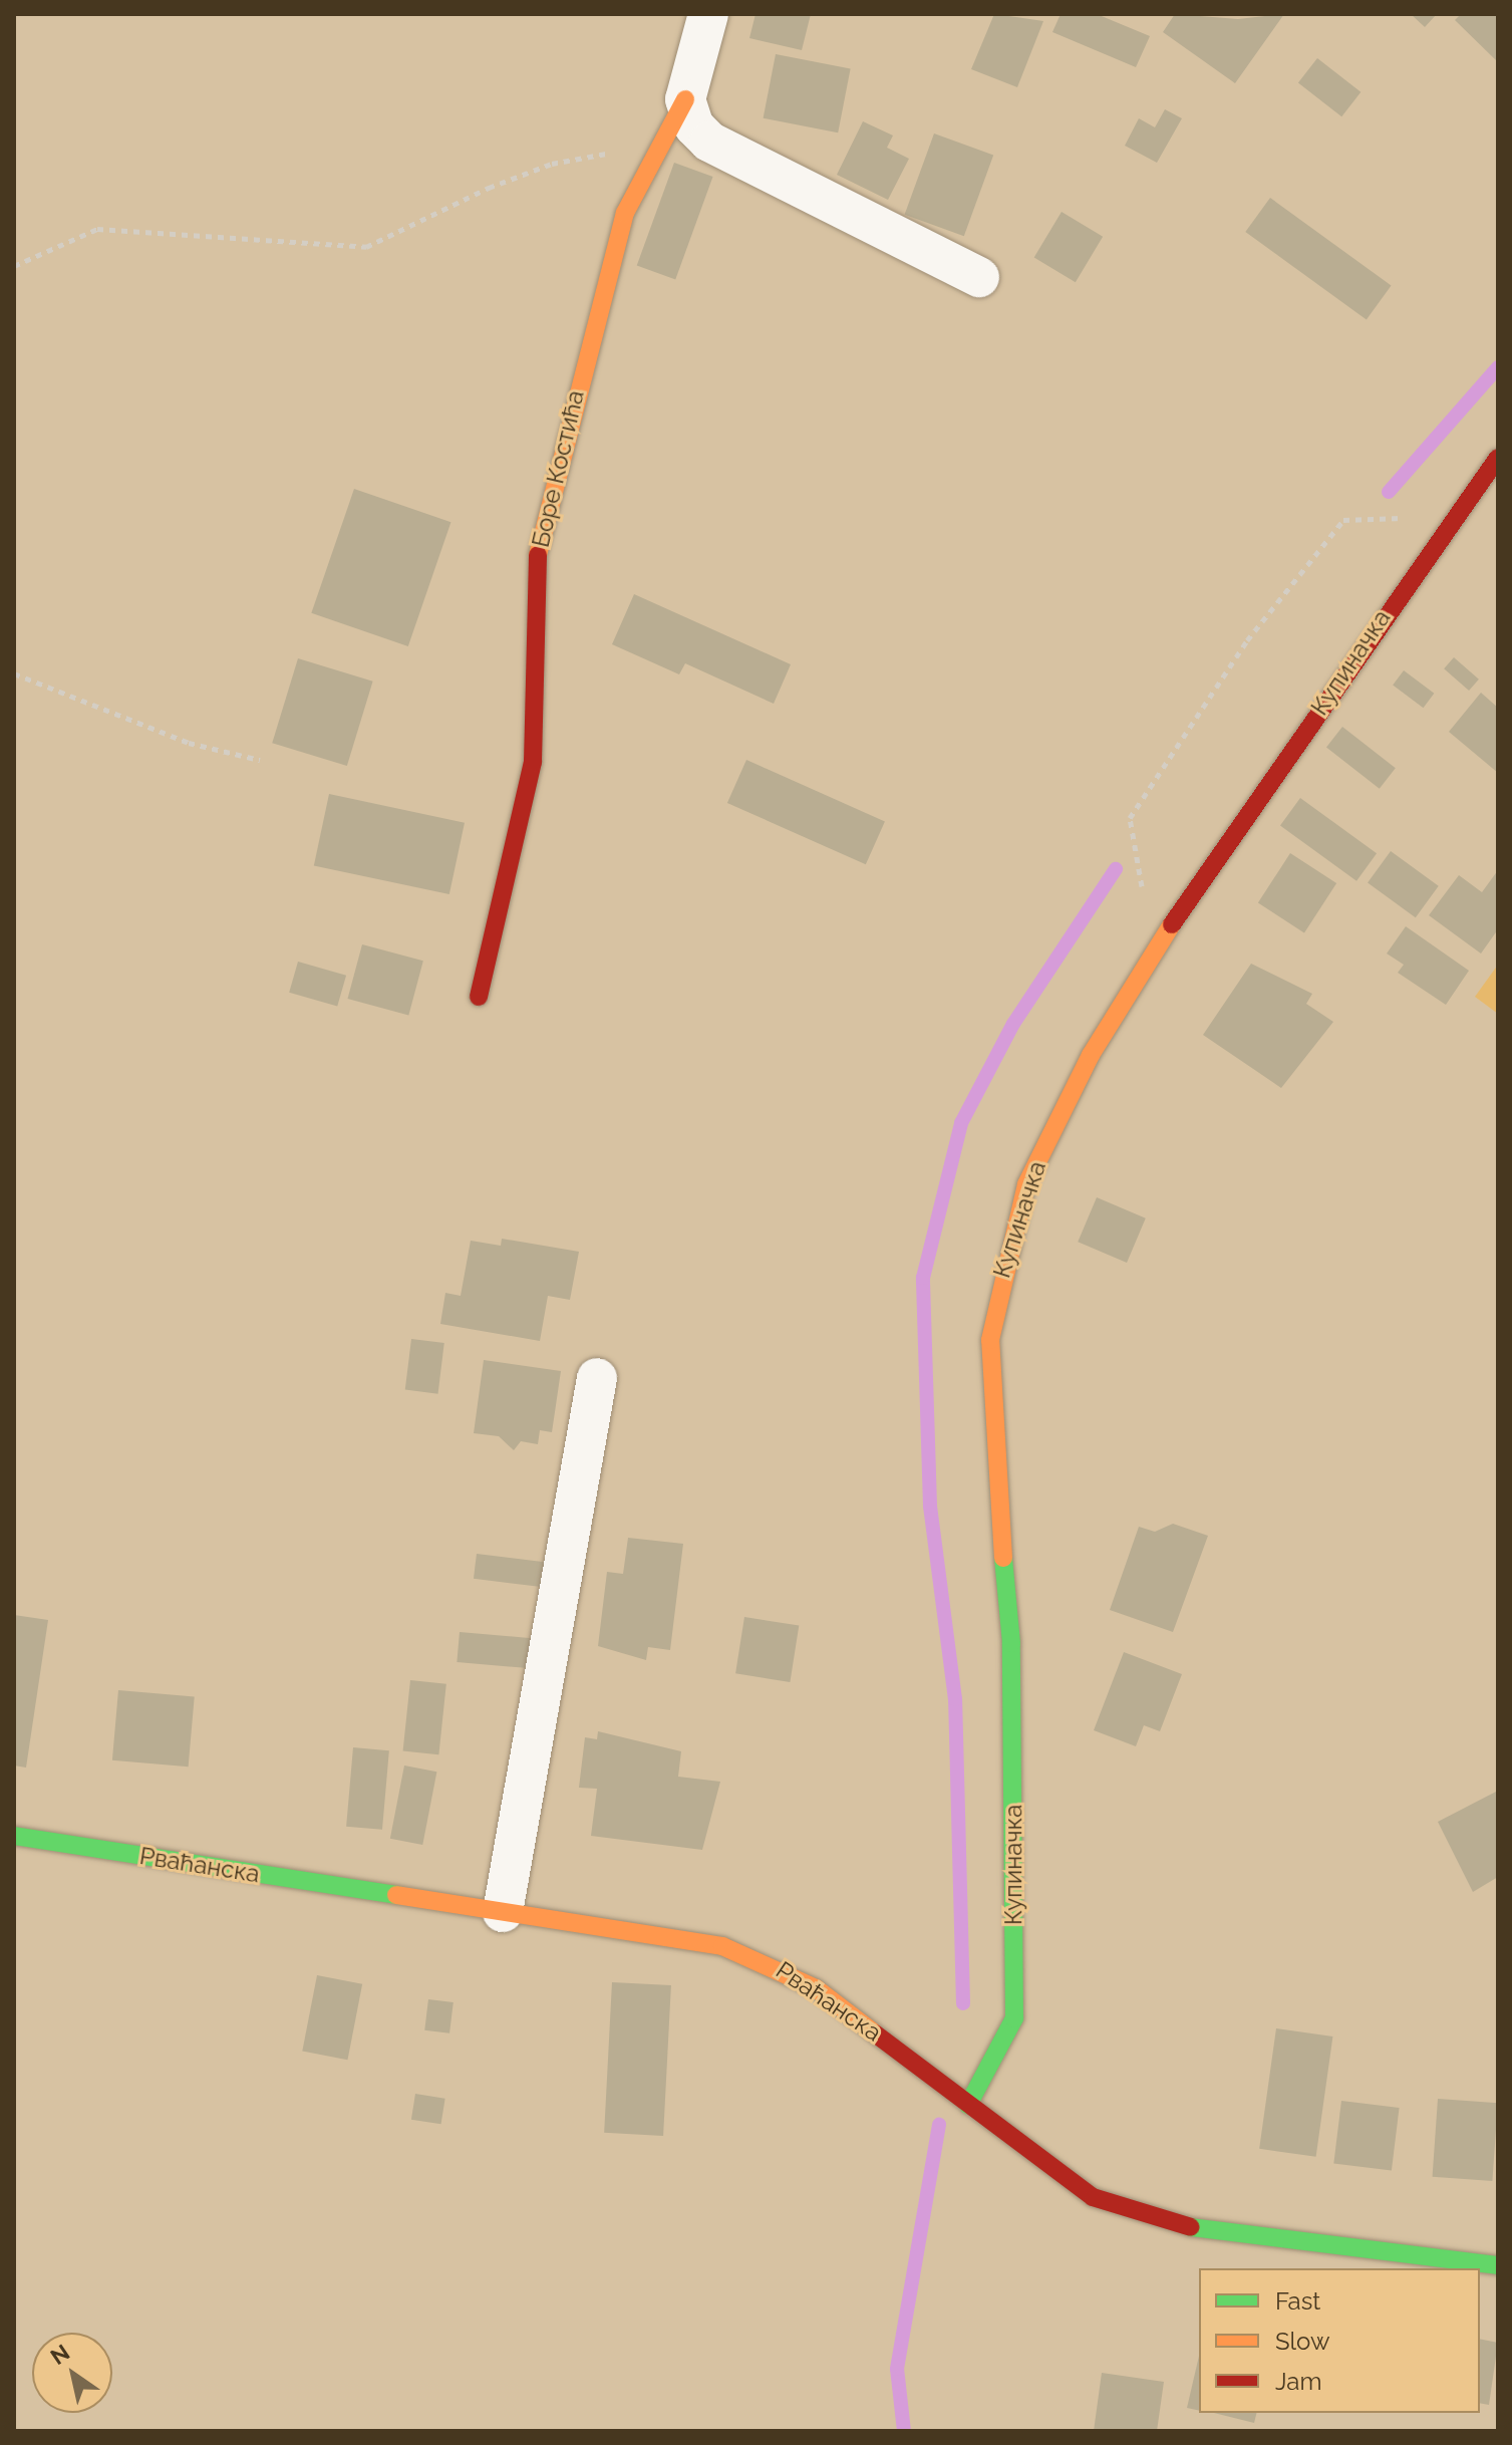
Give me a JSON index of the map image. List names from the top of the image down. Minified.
{"streets":{"street":["Боре Костића","Купиначка","Рваћанска"]},"crossings":[["Купиначка","Рваћанска"]],"legend":["Fast","Slow","Jam"],"north":"top left"}
